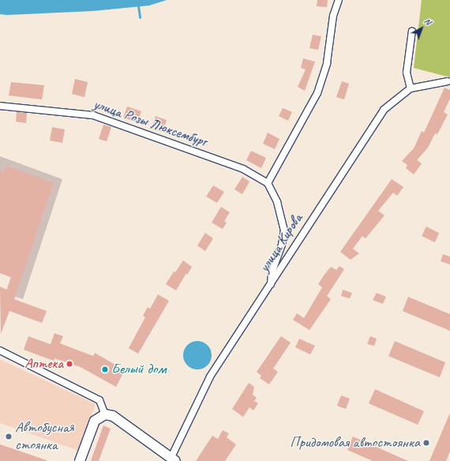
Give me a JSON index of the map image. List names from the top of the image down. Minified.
{"streets":{"street":["улица Розы Люксембург","улица Кирова"]},"places":["Аптека","Белый дом","Автобусная стоянка","Придомовая автостоянка"],"north":"top right"}
